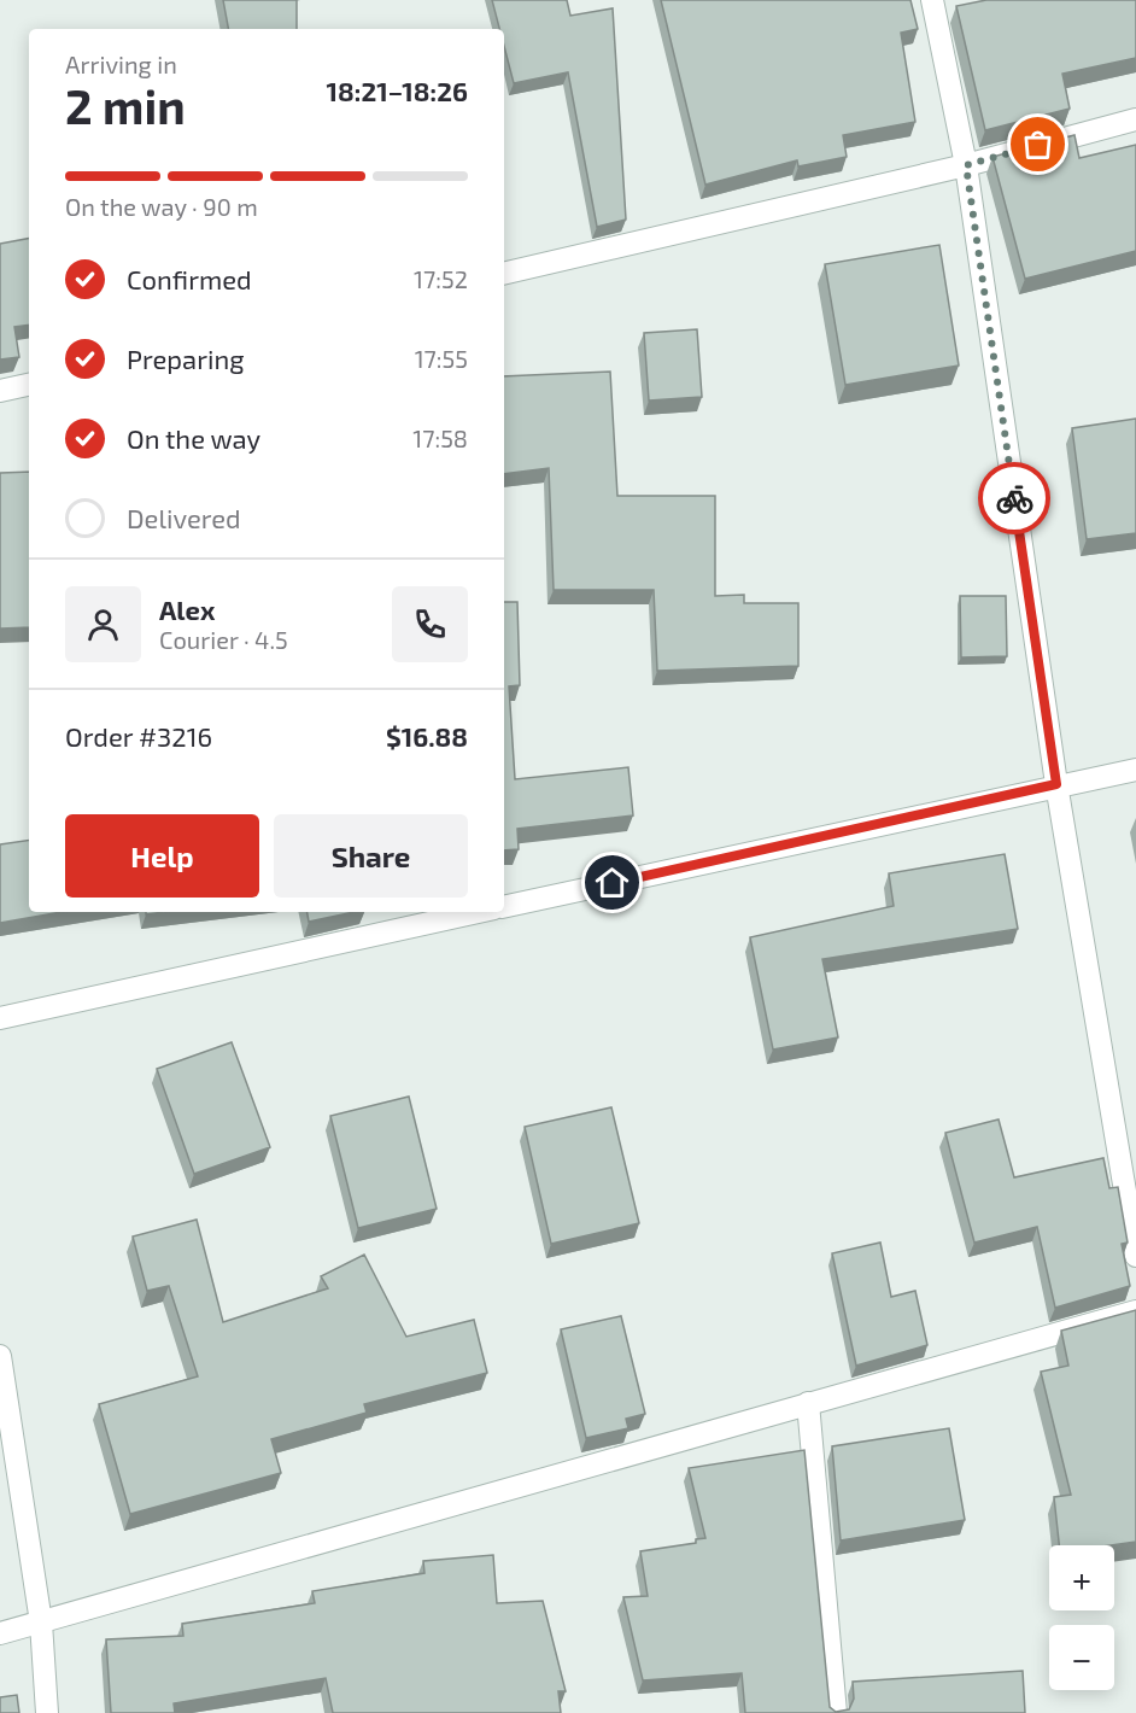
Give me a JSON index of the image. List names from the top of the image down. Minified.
{"page":{"heading":["2 min","Arriving in","18:21–18:26"],"panel":["Alex","Courier · 4.5","Order #3216","$16.88"],"bar":"On the way · 90 m","list":[["Confirmed","17:52"],["Preparing","17:55"],["On the way","17:58"],"Delivered"],"buttons":["Help","Share"],"map_buttons":["+","−"]}}
